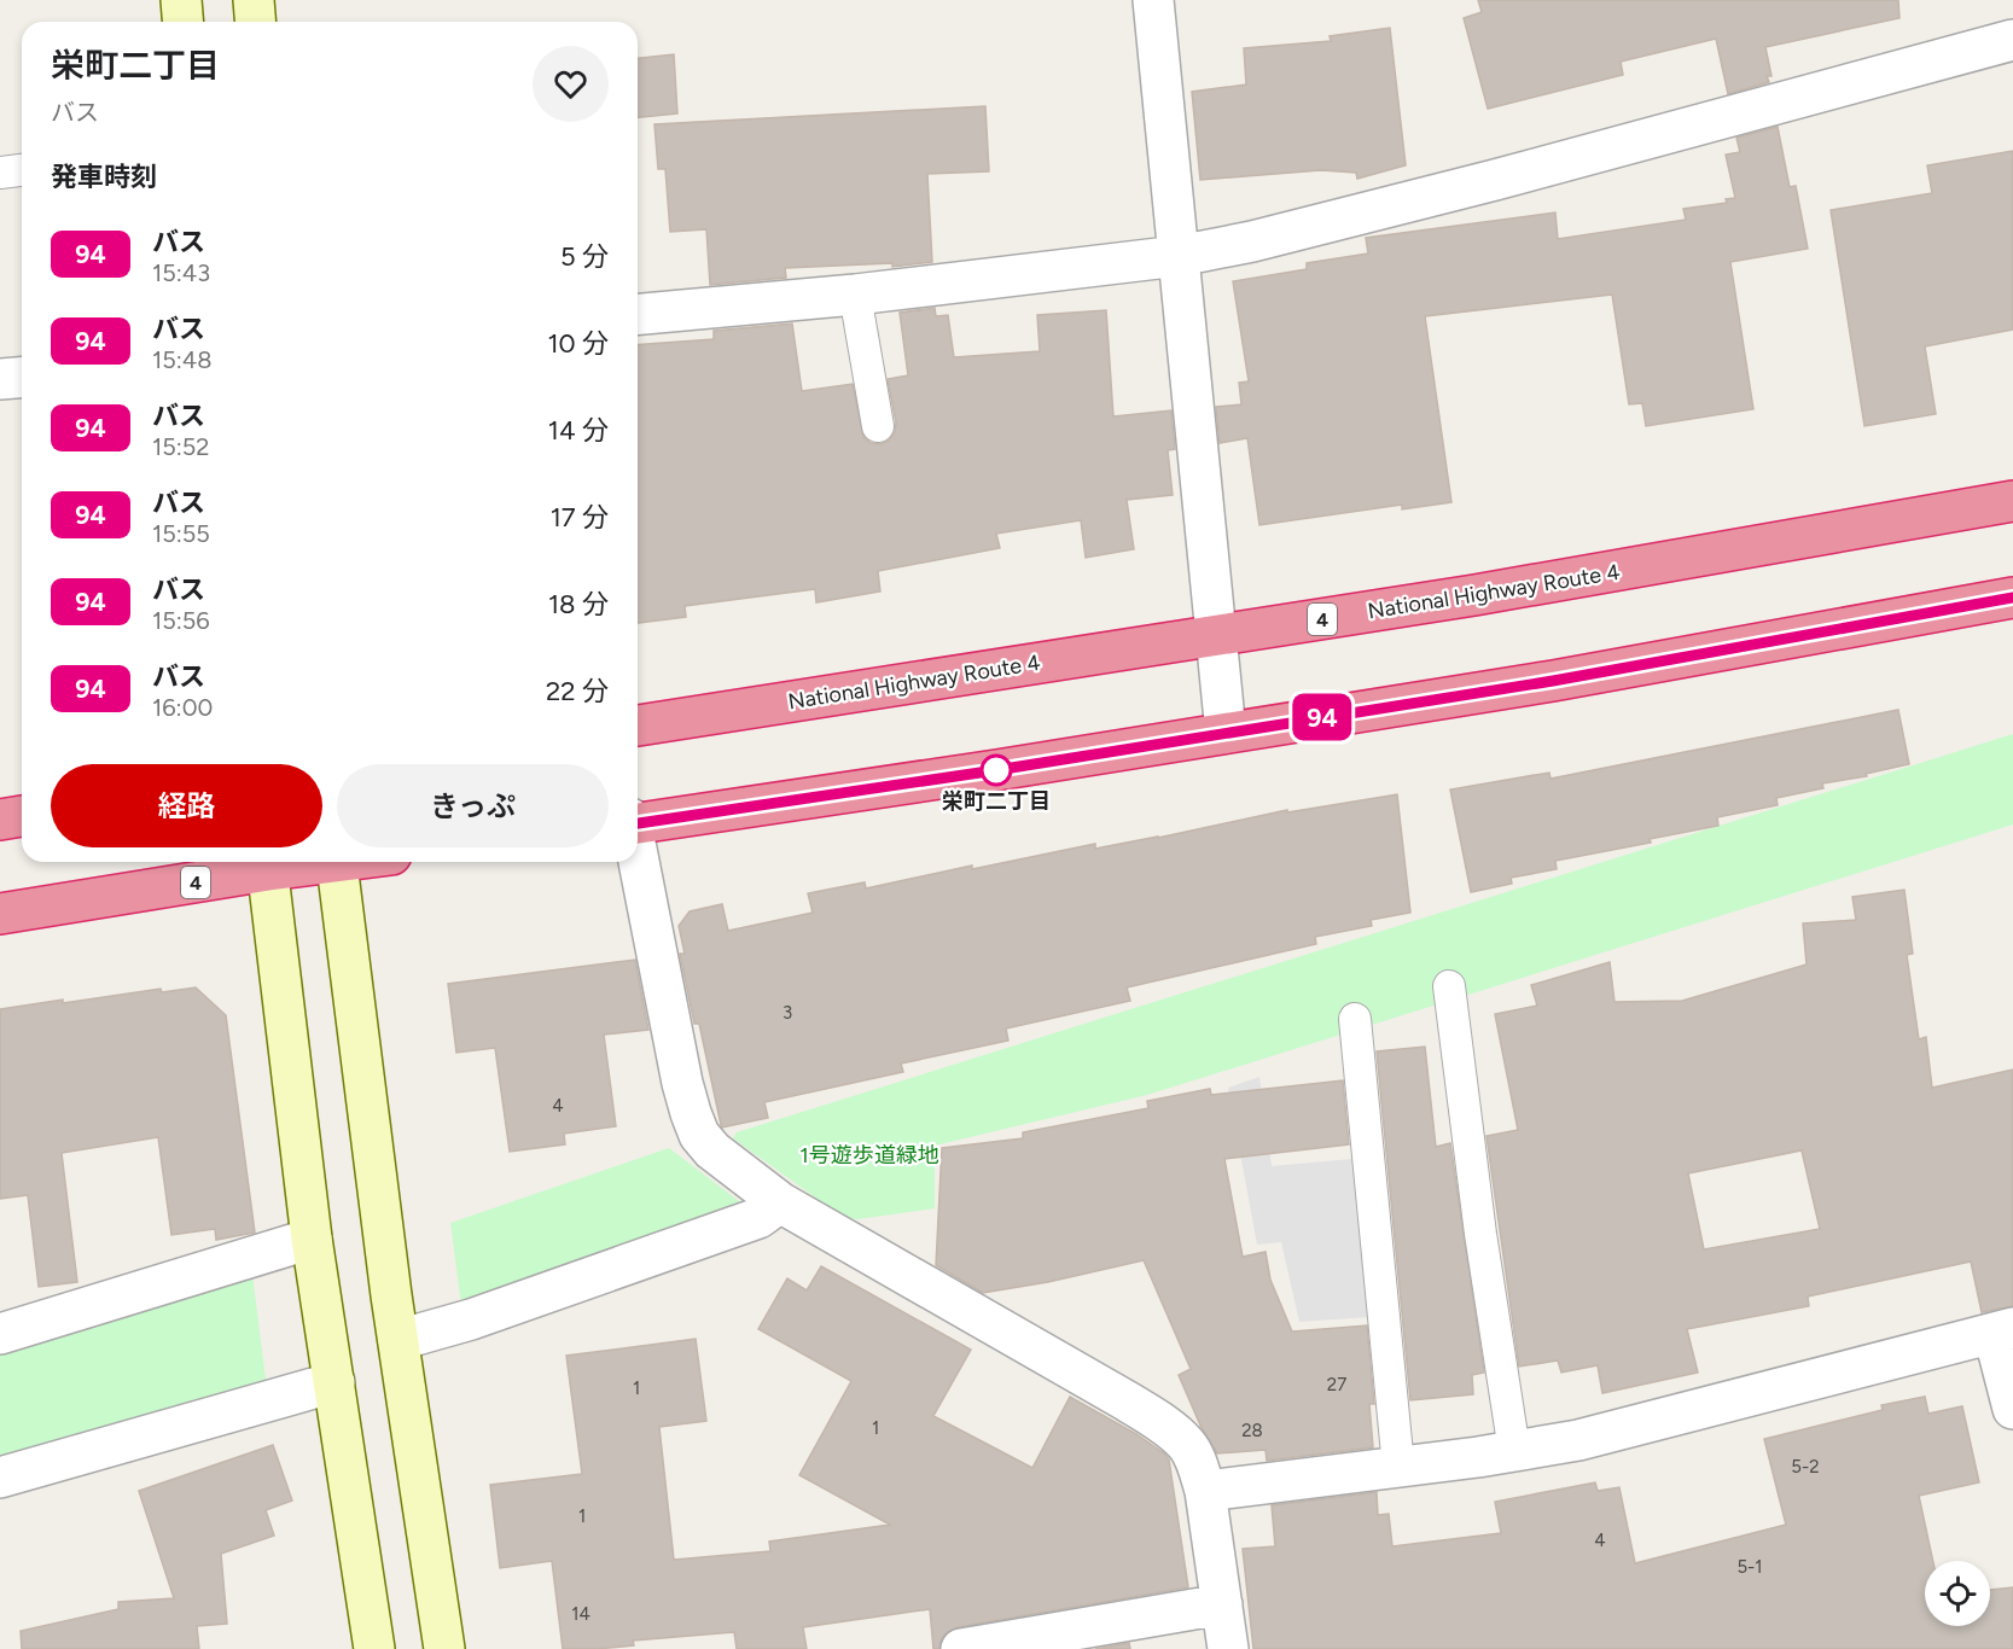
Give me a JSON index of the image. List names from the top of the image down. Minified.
{"streets":{"highway":["National Highway Route 4","4"]},"parks":["1号遊歩道緑地"],"places":["栄町二丁目"],"lines":["bus line 94"],"house_numbers":["3","4","27","1","1","28","5-2","1","4","5-1","14"],"page":{"on_map":"94","heading":[["栄町二丁目","バス"],"発車時刻"],"list":[{"mark":"94","name":"バス","note":"15:43","value":"5 分"},{"mark":"94","name":"バス","note":"15:48","value":"10 分"},{"mark":"94","name":"バス","note":"15:52","value":"14 分"},{"mark":"94","name":"バス","note":"15:55","value":"17 分"},{"mark":"94","name":"バス","note":"15:56","value":"18 分"},{"mark":"94","name":"バス","note":"16:00","value":"22 分"}],"buttons":["経路","きっぷ"]}}
